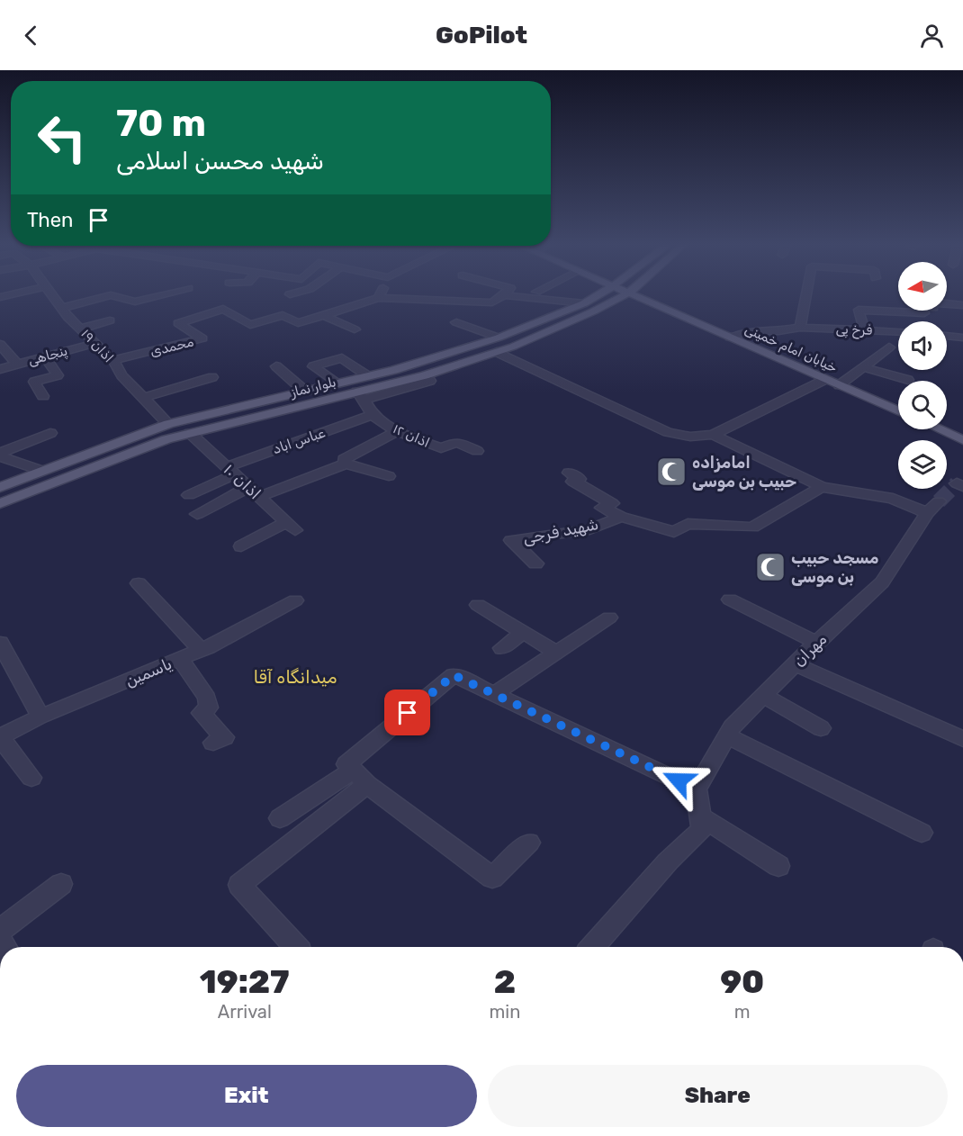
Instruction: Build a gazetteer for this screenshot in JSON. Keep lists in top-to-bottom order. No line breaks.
{"streets":{"main road":["خیابان امام خمینی","بلوار نماز"],"street":["فرخ پی","اذان ۱۹","محمدی","پنجاهی","اذان ۱۲","عباس اباد","اذان ۱۰","شهید فرجی","مهران","یاسمین"]},"crossings":[["فرخ پی","خیابان امام خمینی"],["اذان ۱۹","محمدی"],["اذان ۱۹","پنجاهی"],["اذان ۱۹","بلوار نماز"],["بلوار نماز","اذان ۱۰"],["اذان ۱۲","عباس اباد"],["عباس اباد","اذان ۱۰"],["شهید فرجی","مهران"]],"districts":["میدانگاه آقا"],"places":{"mosque":["امامزاده حبیب بن موسی","مسجد حبیب بن موسی"]},"north":"left","page":{"header":"GoPilot","turn":["70 m","شهید محسن اسلامی"],"then":"Then","eta":["19:27","Arrival","2","min","90","m"],"buttons":["Exit","Share"]}}
